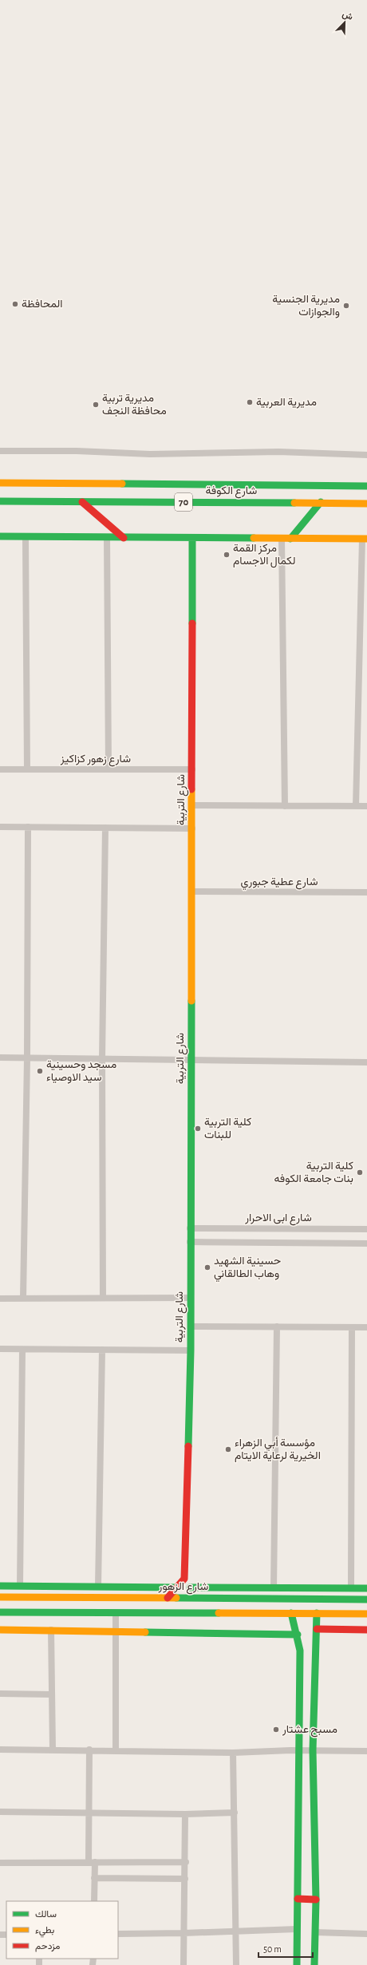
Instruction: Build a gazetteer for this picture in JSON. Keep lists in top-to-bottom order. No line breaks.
{"streets":{"main road":["شارع الكوفة","70","شارع التربية","شارع الزهور"],"street":["شارع زهور كزاكيز","شارع عطية جبوري","شارع ابی الاحرار"]},"crossings":[["شارع زهور كزاكيز","شارع التربية"],["شارع التربية","شارع عطية جبوري"],["شارع التربية","شارع ابی الاحرار"]],"places":["المحافظة","مديرية الجنسية والجوازات","مديرية العربية","مديرية تربية محافظة النجف","مركز القمة لكمال الاجسام","مسجد وحسينية سيد الاوصياء","كلية التربية للبنات","كلية التربية بنات جامعة الكوفه","حسينية الشهيد وهاب الطالقاني","مؤسسة أبي الزهراء الخيرية لرعاية الايتام","مسبح عشتار"],"legend":["سالك","بطيء","مزدحم"],"scale_bar":"50 m","north":"top right"}
